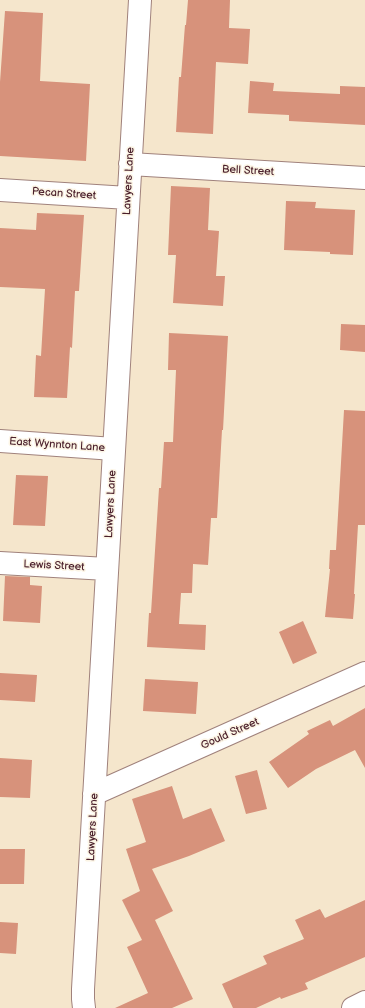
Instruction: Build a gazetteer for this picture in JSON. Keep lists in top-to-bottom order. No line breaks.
{"streets":{"street":["Bell Street","Lawyers Lane","Pecan Street","East Wynnton Lane","Lewis Street","Gould Street"]},"crossings":[["Bell Street","Lawyers Lane"],["Lawyers Lane","Pecan Street"],["Lawyers Lane","East Wynnton Lane"],["Lawyers Lane","Lewis Street"],["Lawyers Lane","Gould Street"]]}
